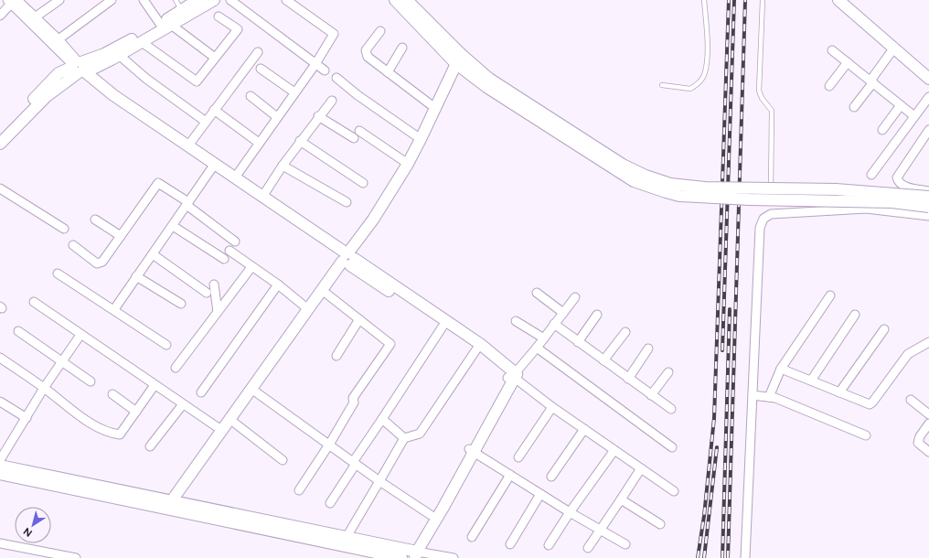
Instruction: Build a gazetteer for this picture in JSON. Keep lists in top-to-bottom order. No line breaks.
{"north":"bottom left"}
